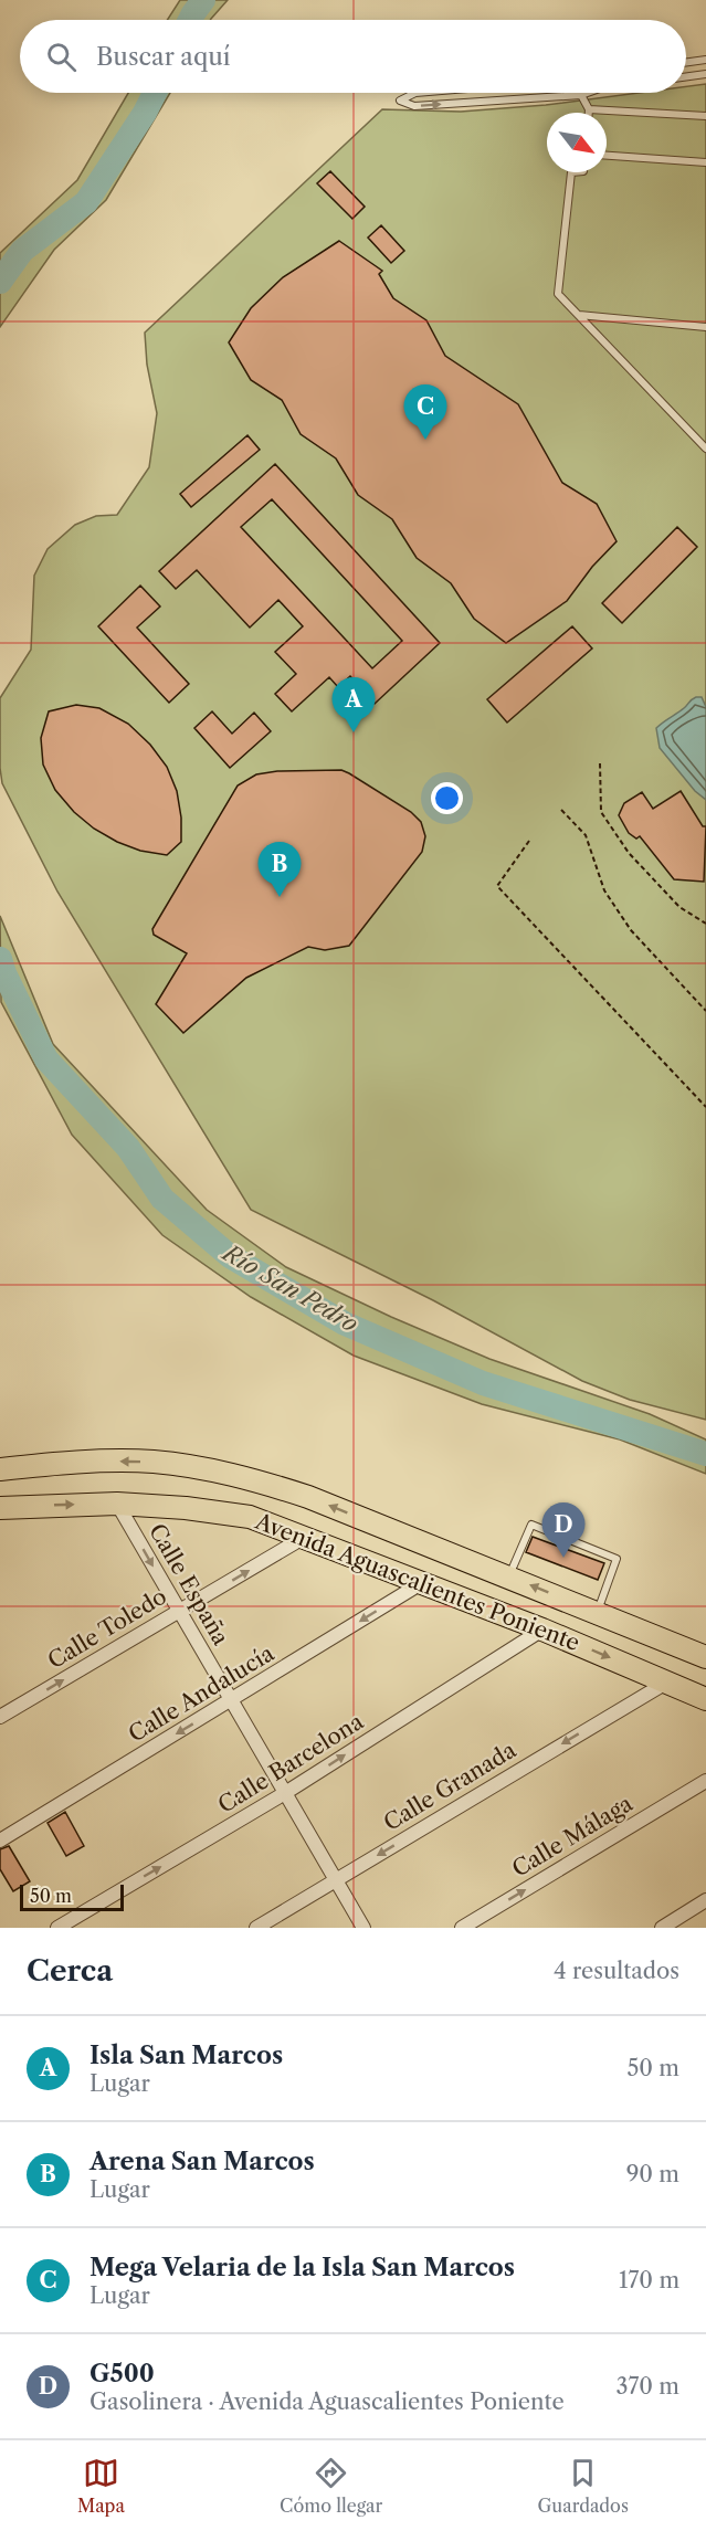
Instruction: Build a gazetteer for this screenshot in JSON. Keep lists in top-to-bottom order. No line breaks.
{"streets":{"main road":["Avenida Aguascalientes Poniente"],"street":["Calle España","Calle Toledo","Calle Andalucía","Calle Barcelona","Calle Granada","Calle Málaga"]},"crossings":[["Avenida Aguascalientes Poniente","Calle España"],["Avenida Aguascalientes Poniente","Calle Toledo"],["Avenida Aguascalientes Poniente","Calle Andalucía"],["Avenida Aguascalientes Poniente","Calle Barcelona"],["Avenida Aguascalientes Poniente","Calle Granada"],["Calle España","Calle Toledo"],["Calle España","Calle Andalucía"],["Calle España","Calle Barcelona"],["Calle España","Calle Granada"]],"one_way":["Calle Toledo","Calle Andalucía","Calle Barcelona","Calle Granada","Calle Málaga"],"water":["Río San Pedro"],"scale_bar":"50 m","north":"bottom right","page":{"search":"Buscar aquí","pins":["C","A","B","D"],"scale":"50 m","heading":["Cerca","4 resultados"],"list":[{"mark":"A","name":"Isla San Marcos","note":"Lugar","value":"50 m"},{"mark":"B","name":"Arena San Marcos","note":"Lugar","value":"90 m"},{"mark":"C","name":"Mega Velaria de la Isla San Marcos","note":"Lugar","value":"170 m"},{"mark":"D","name":"G500","note":"Gasolinera · Avenida Aguascalientes Poniente","value":"370 m"}],"nav":["Mapa","Cómo llegar","Guardados"]}}
